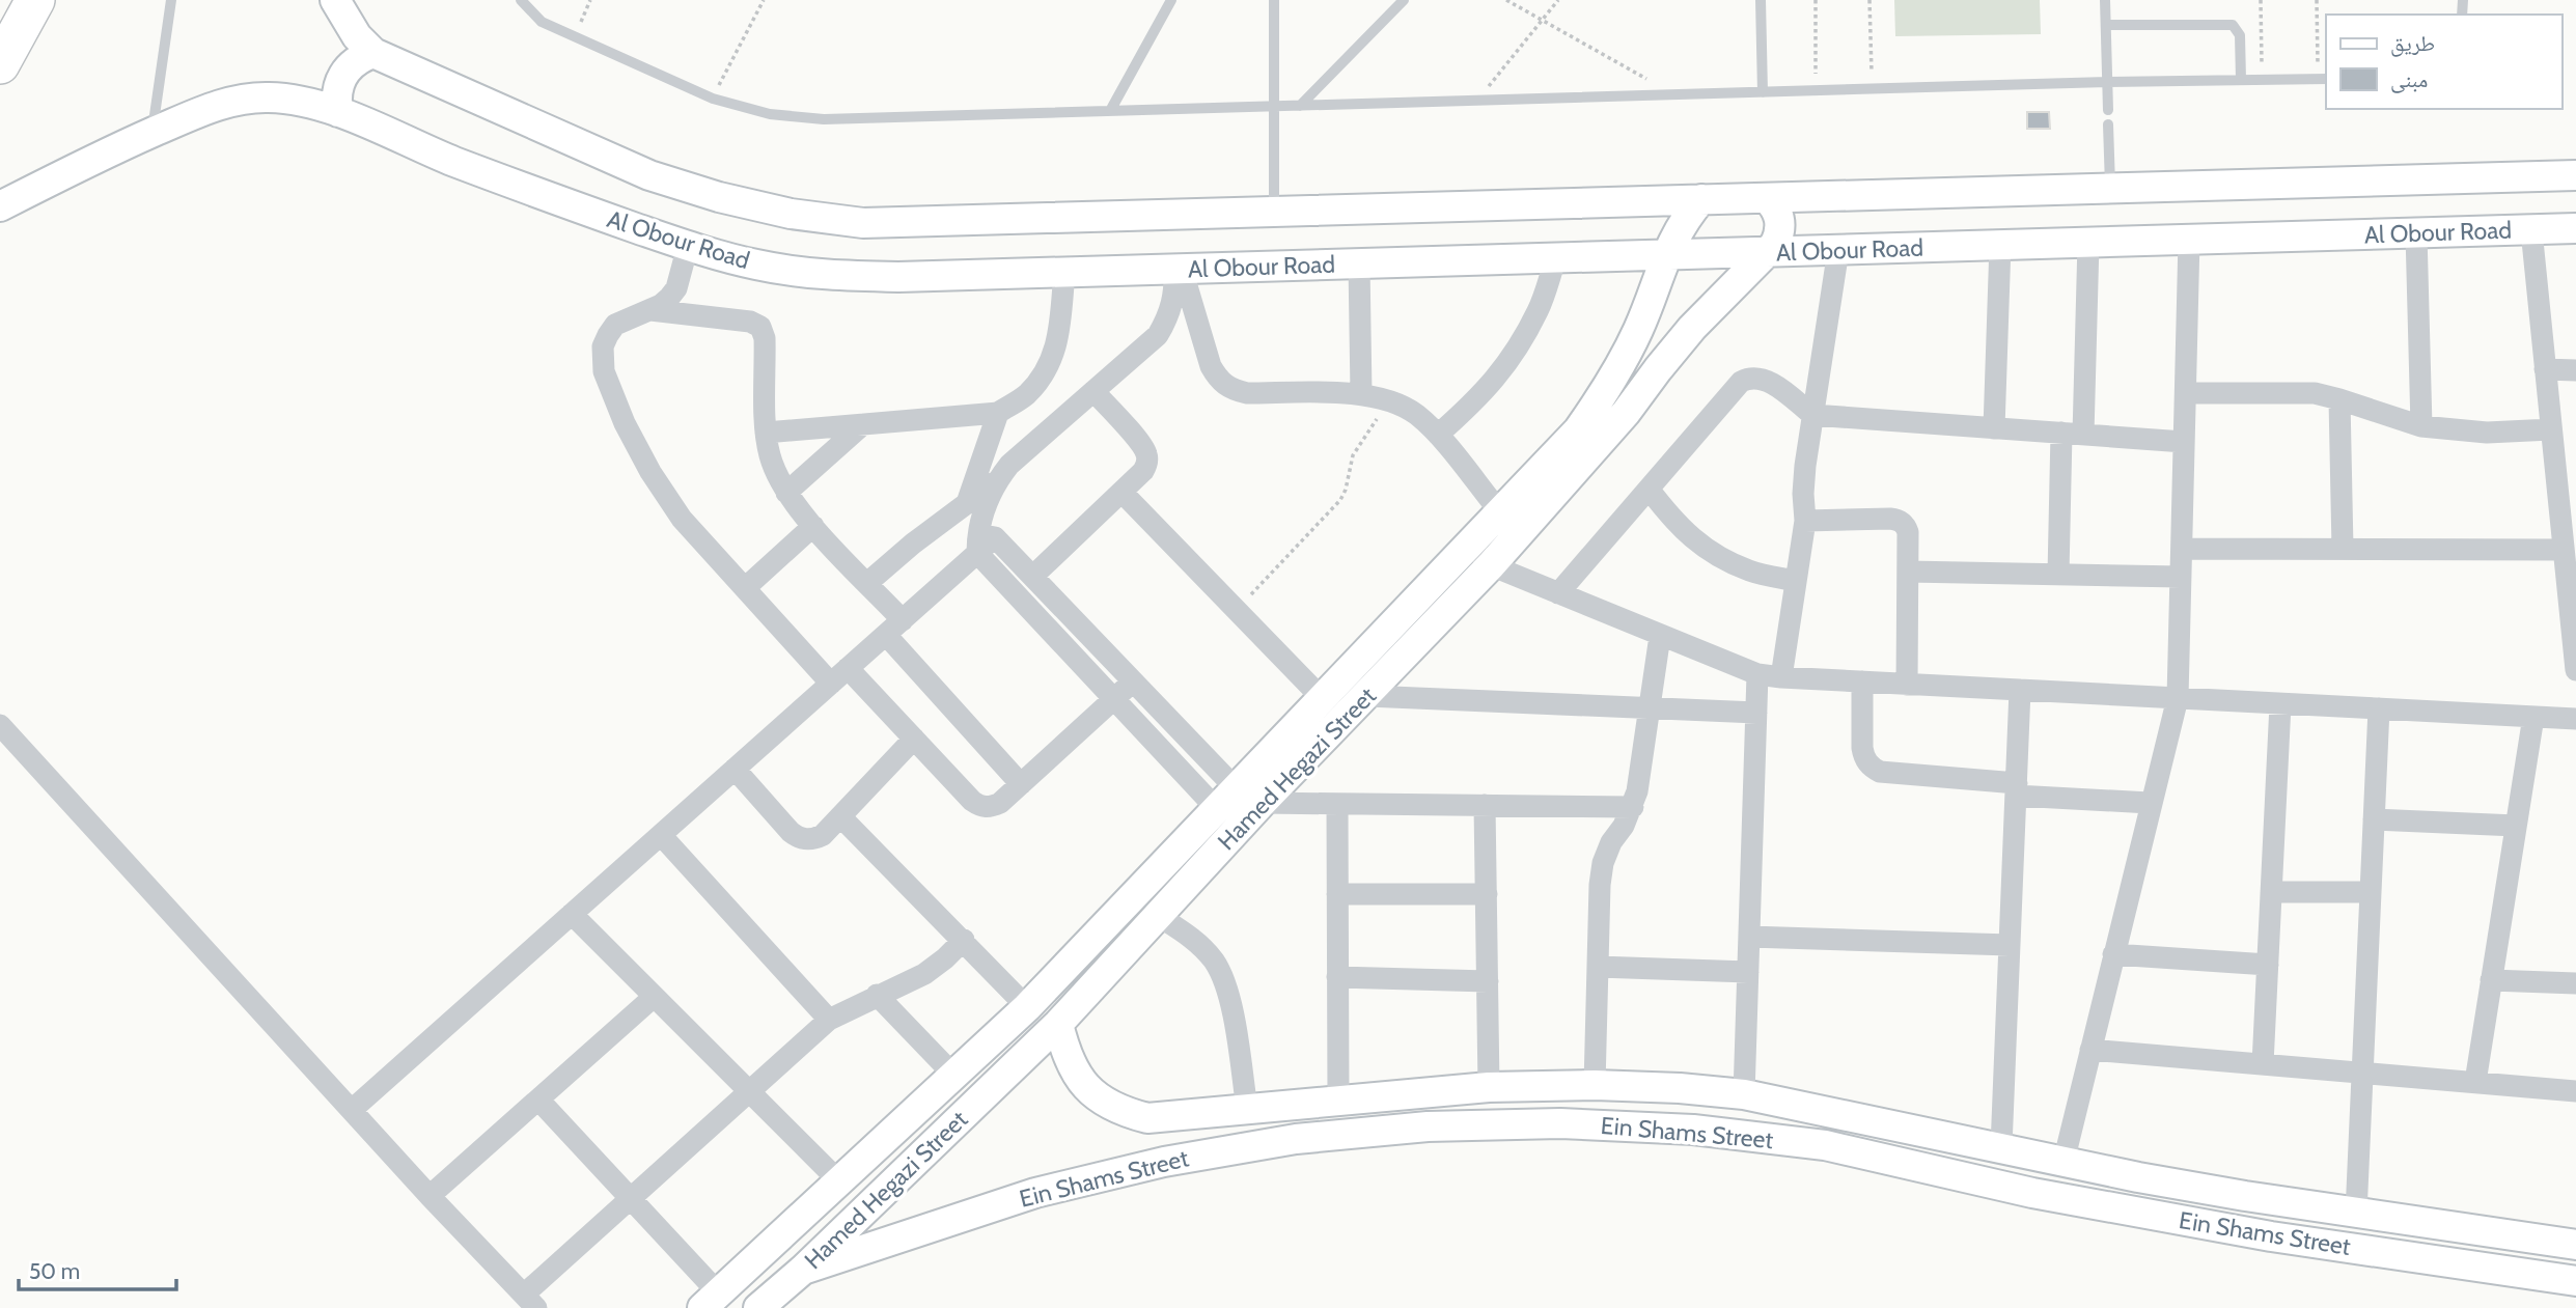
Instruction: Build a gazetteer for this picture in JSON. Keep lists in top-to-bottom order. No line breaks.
{"streets":{"street":["Al Obour Road","Hamed Hegazi Street","Ein Shams Street"]},"crossings":[["Al Obour Road","Hamed Hegazi Street"],["Hamed Hegazi Street","Ein Shams Street"]],"legend":["طريق","مبنى"],"scale_bar":"50 m"}
